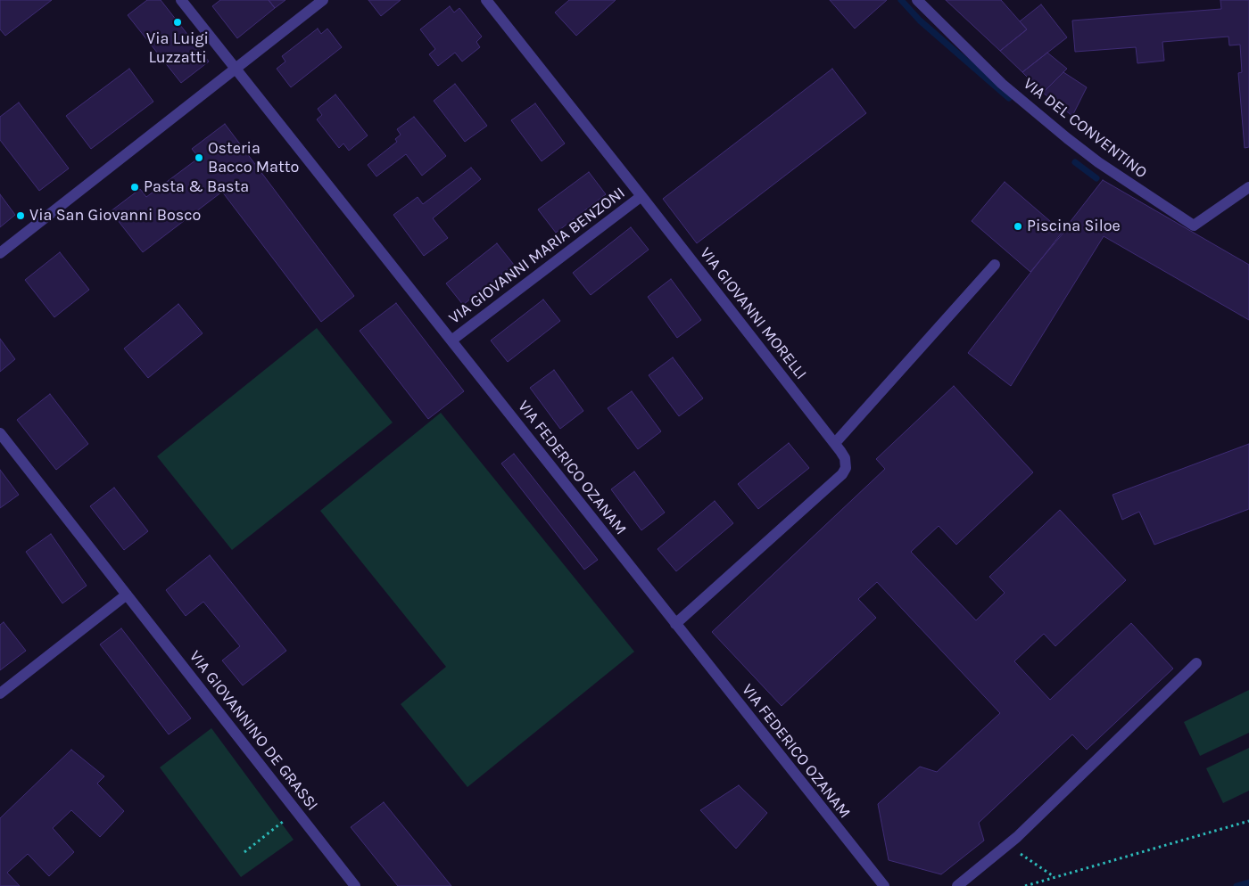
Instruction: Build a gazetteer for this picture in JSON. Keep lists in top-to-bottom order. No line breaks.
{"streets":{"street":["VIA DEL CONVENTINO","VIA GIOVANNI MARIA BENZONI","VIA GIOVANNI MORELLI","VIA FEDERICO OZANAM","VIA GIOVANNINO DE GRASSI"]},"crossings":[["VIA GIOVANNI MARIA BENZONI","VIA GIOVANNI MORELLI"],["VIA GIOVANNI MARIA BENZONI","VIA FEDERICO OZANAM"],["VIA GIOVANNI MORELLI","VIA FEDERICO OZANAM"]],"places":["Via Luigi Luzzatti","Osteria Bacco Matto","Pasta & Basta","Via San Giovanni Bosco","Piscina Siloe"]}
